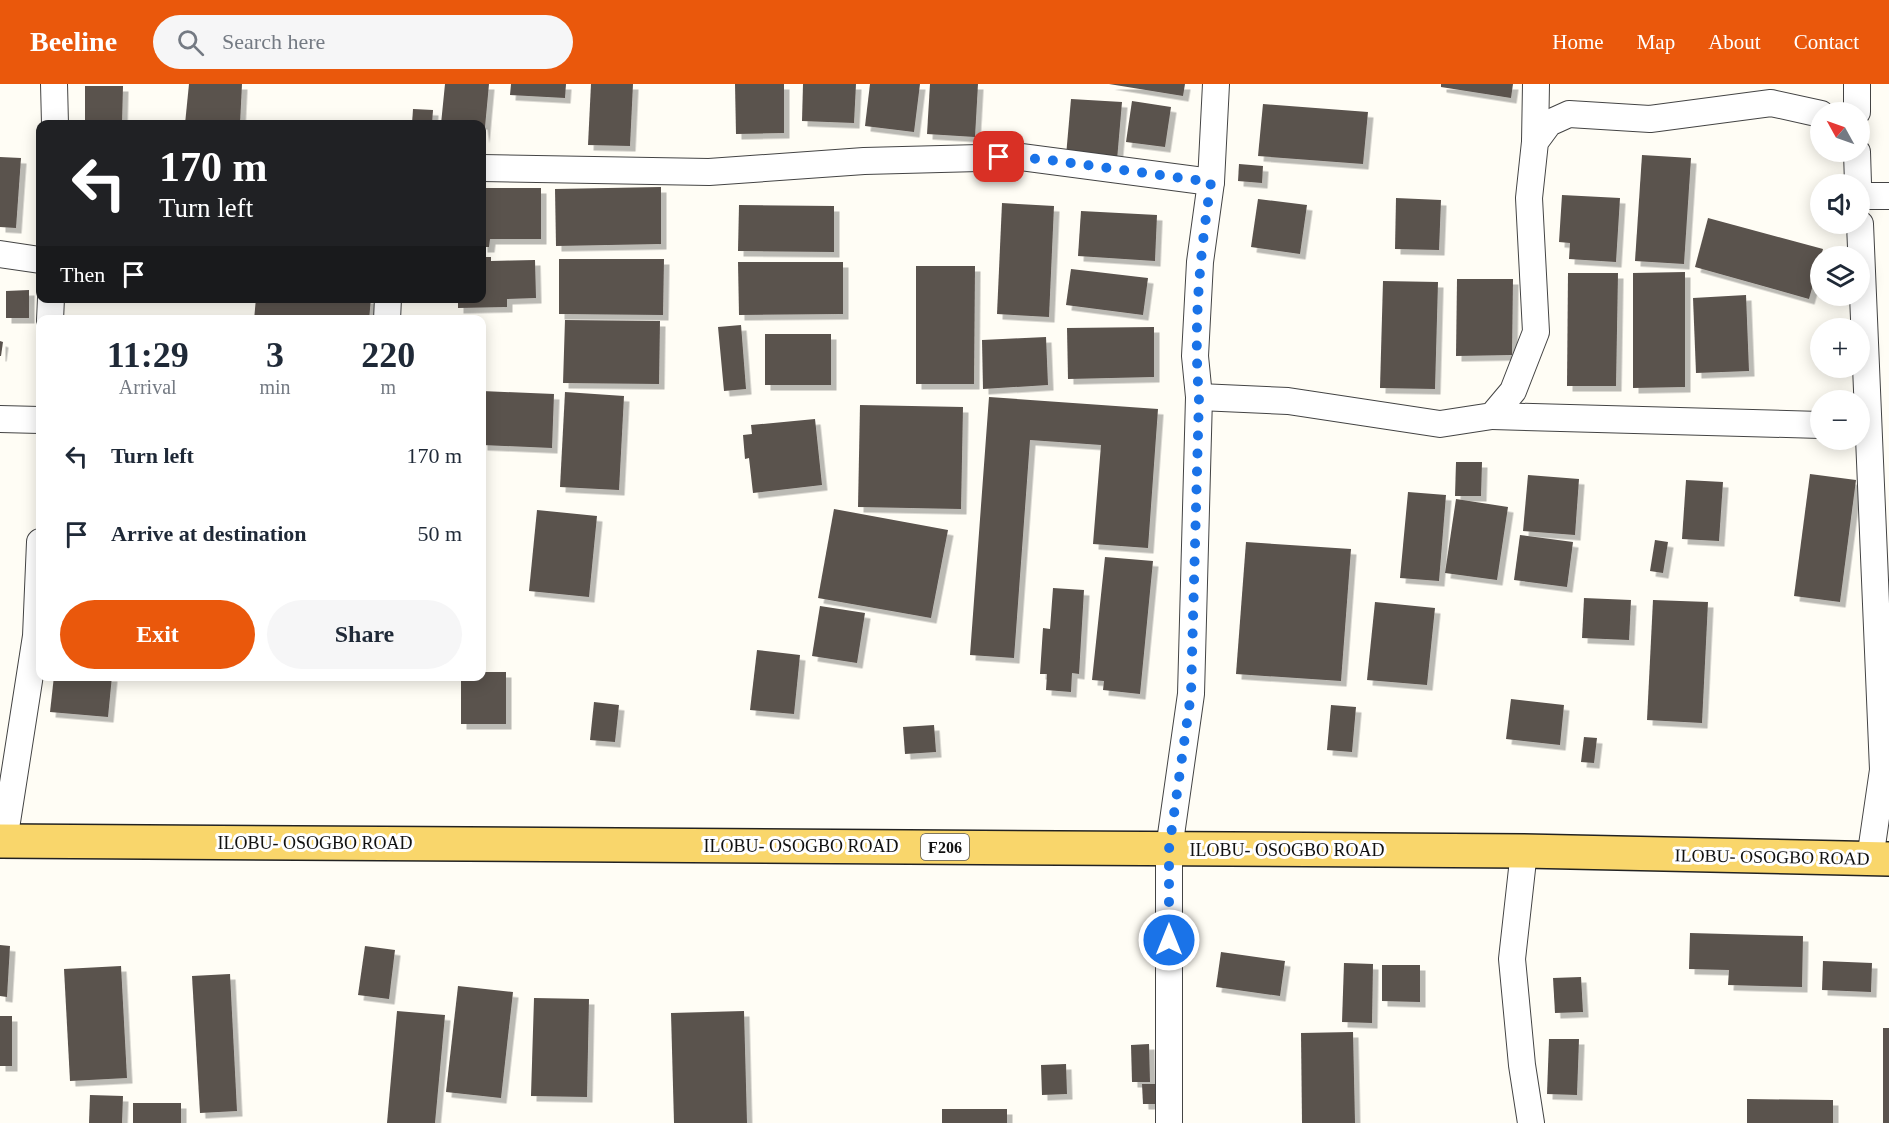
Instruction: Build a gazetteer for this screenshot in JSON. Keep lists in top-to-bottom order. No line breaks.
{"streets":{"main road":["ILOBU- OSOGBO ROAD","F206"]},"north":"top left","page":{"header":"Beeline","search":"Search here","nav":["Home","Map","About","Contact"],"map_buttons":["+","−"],"turn":["170 m","Turn left"],"then":"Then","eta":["11:29","Arrival","3","min","220","m"],"list":[{"name":"Turn left","value":"170 m"},{"name":"Arrive at destination","value":"50 m"}],"buttons":["Exit","Share"]}}
